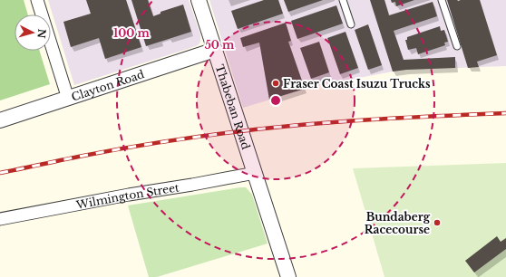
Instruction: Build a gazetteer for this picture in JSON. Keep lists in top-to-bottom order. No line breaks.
{"streets":{"street":["Clayton Road","Thabeban Road","Wilmington Street"]},"crossings":[["Clayton Road","Thabeban Road"],["Thabeban Road","Wilmington Street"]],"places":["Fraser Coast Isuzu Trucks","Bundaberg Racecourse"],"north":"right","rings":["100 m","50 m"]}
